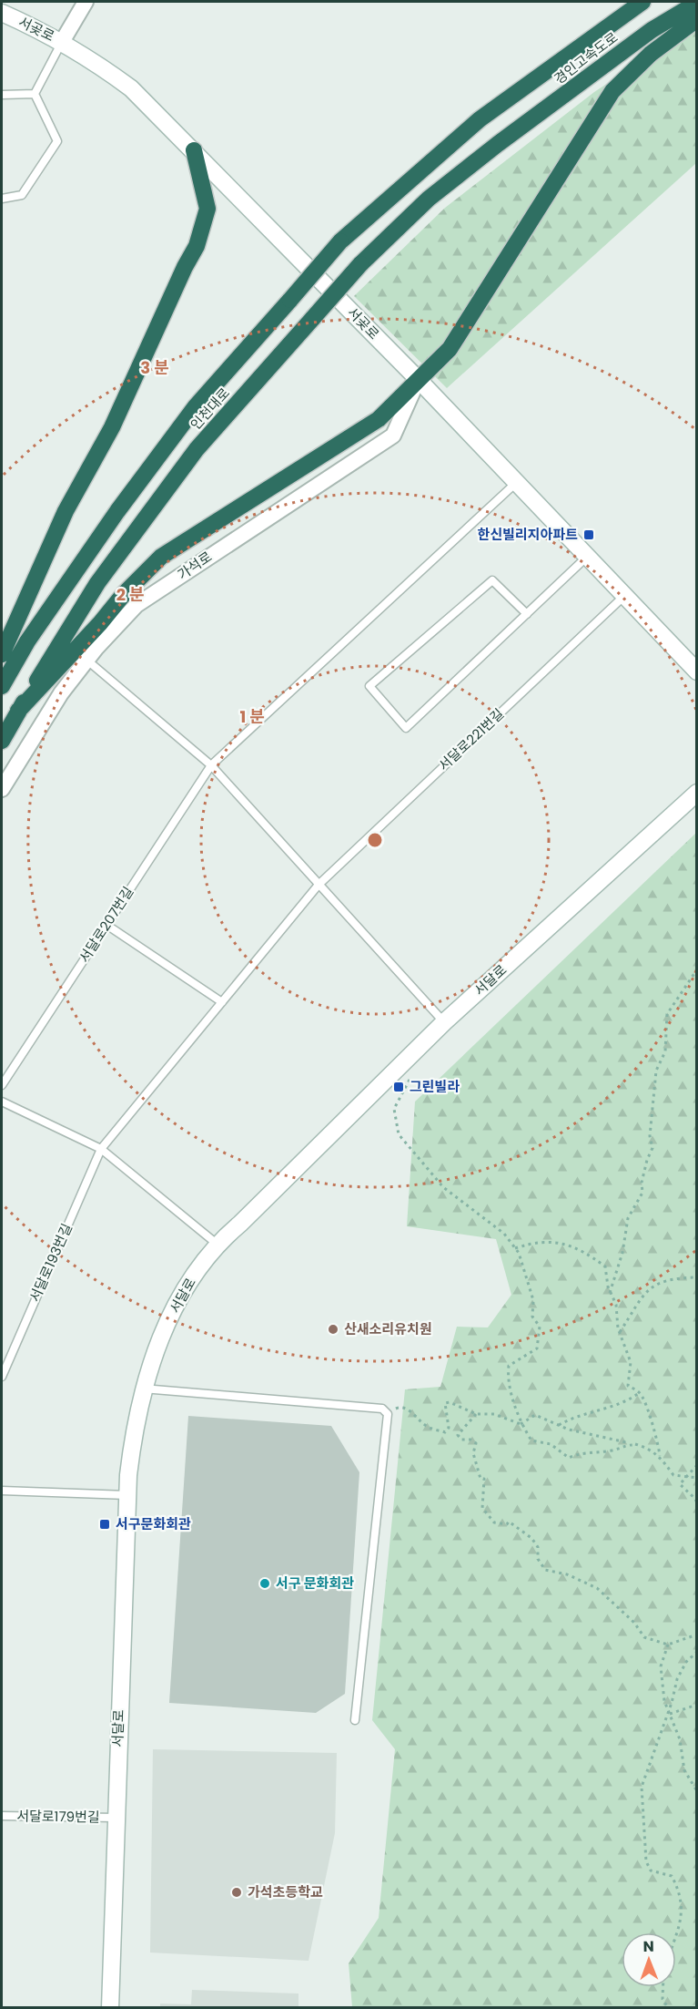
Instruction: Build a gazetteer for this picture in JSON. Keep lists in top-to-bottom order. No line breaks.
{"streets":{"highway":["경인고속도로","인천대로"],"street":["서곶로","가석로","서달로"],"lane":["서달로221번길","서달로207번길","서달로193번길","서달로179번길"]},"crossings":[["서곶로","가석로"],["서곶로","서달로221번길"],["경인고속도로","인천대로"],["서달로","서달로179번길"]],"places":{"transit":["한신빌리지아파트","그린빌라","서구문화회관"],"other":["산새소리유치원","서구 문화회관","가석초등학교"]},"north":"top","rings":["3 분","2 분","1 분"]}
